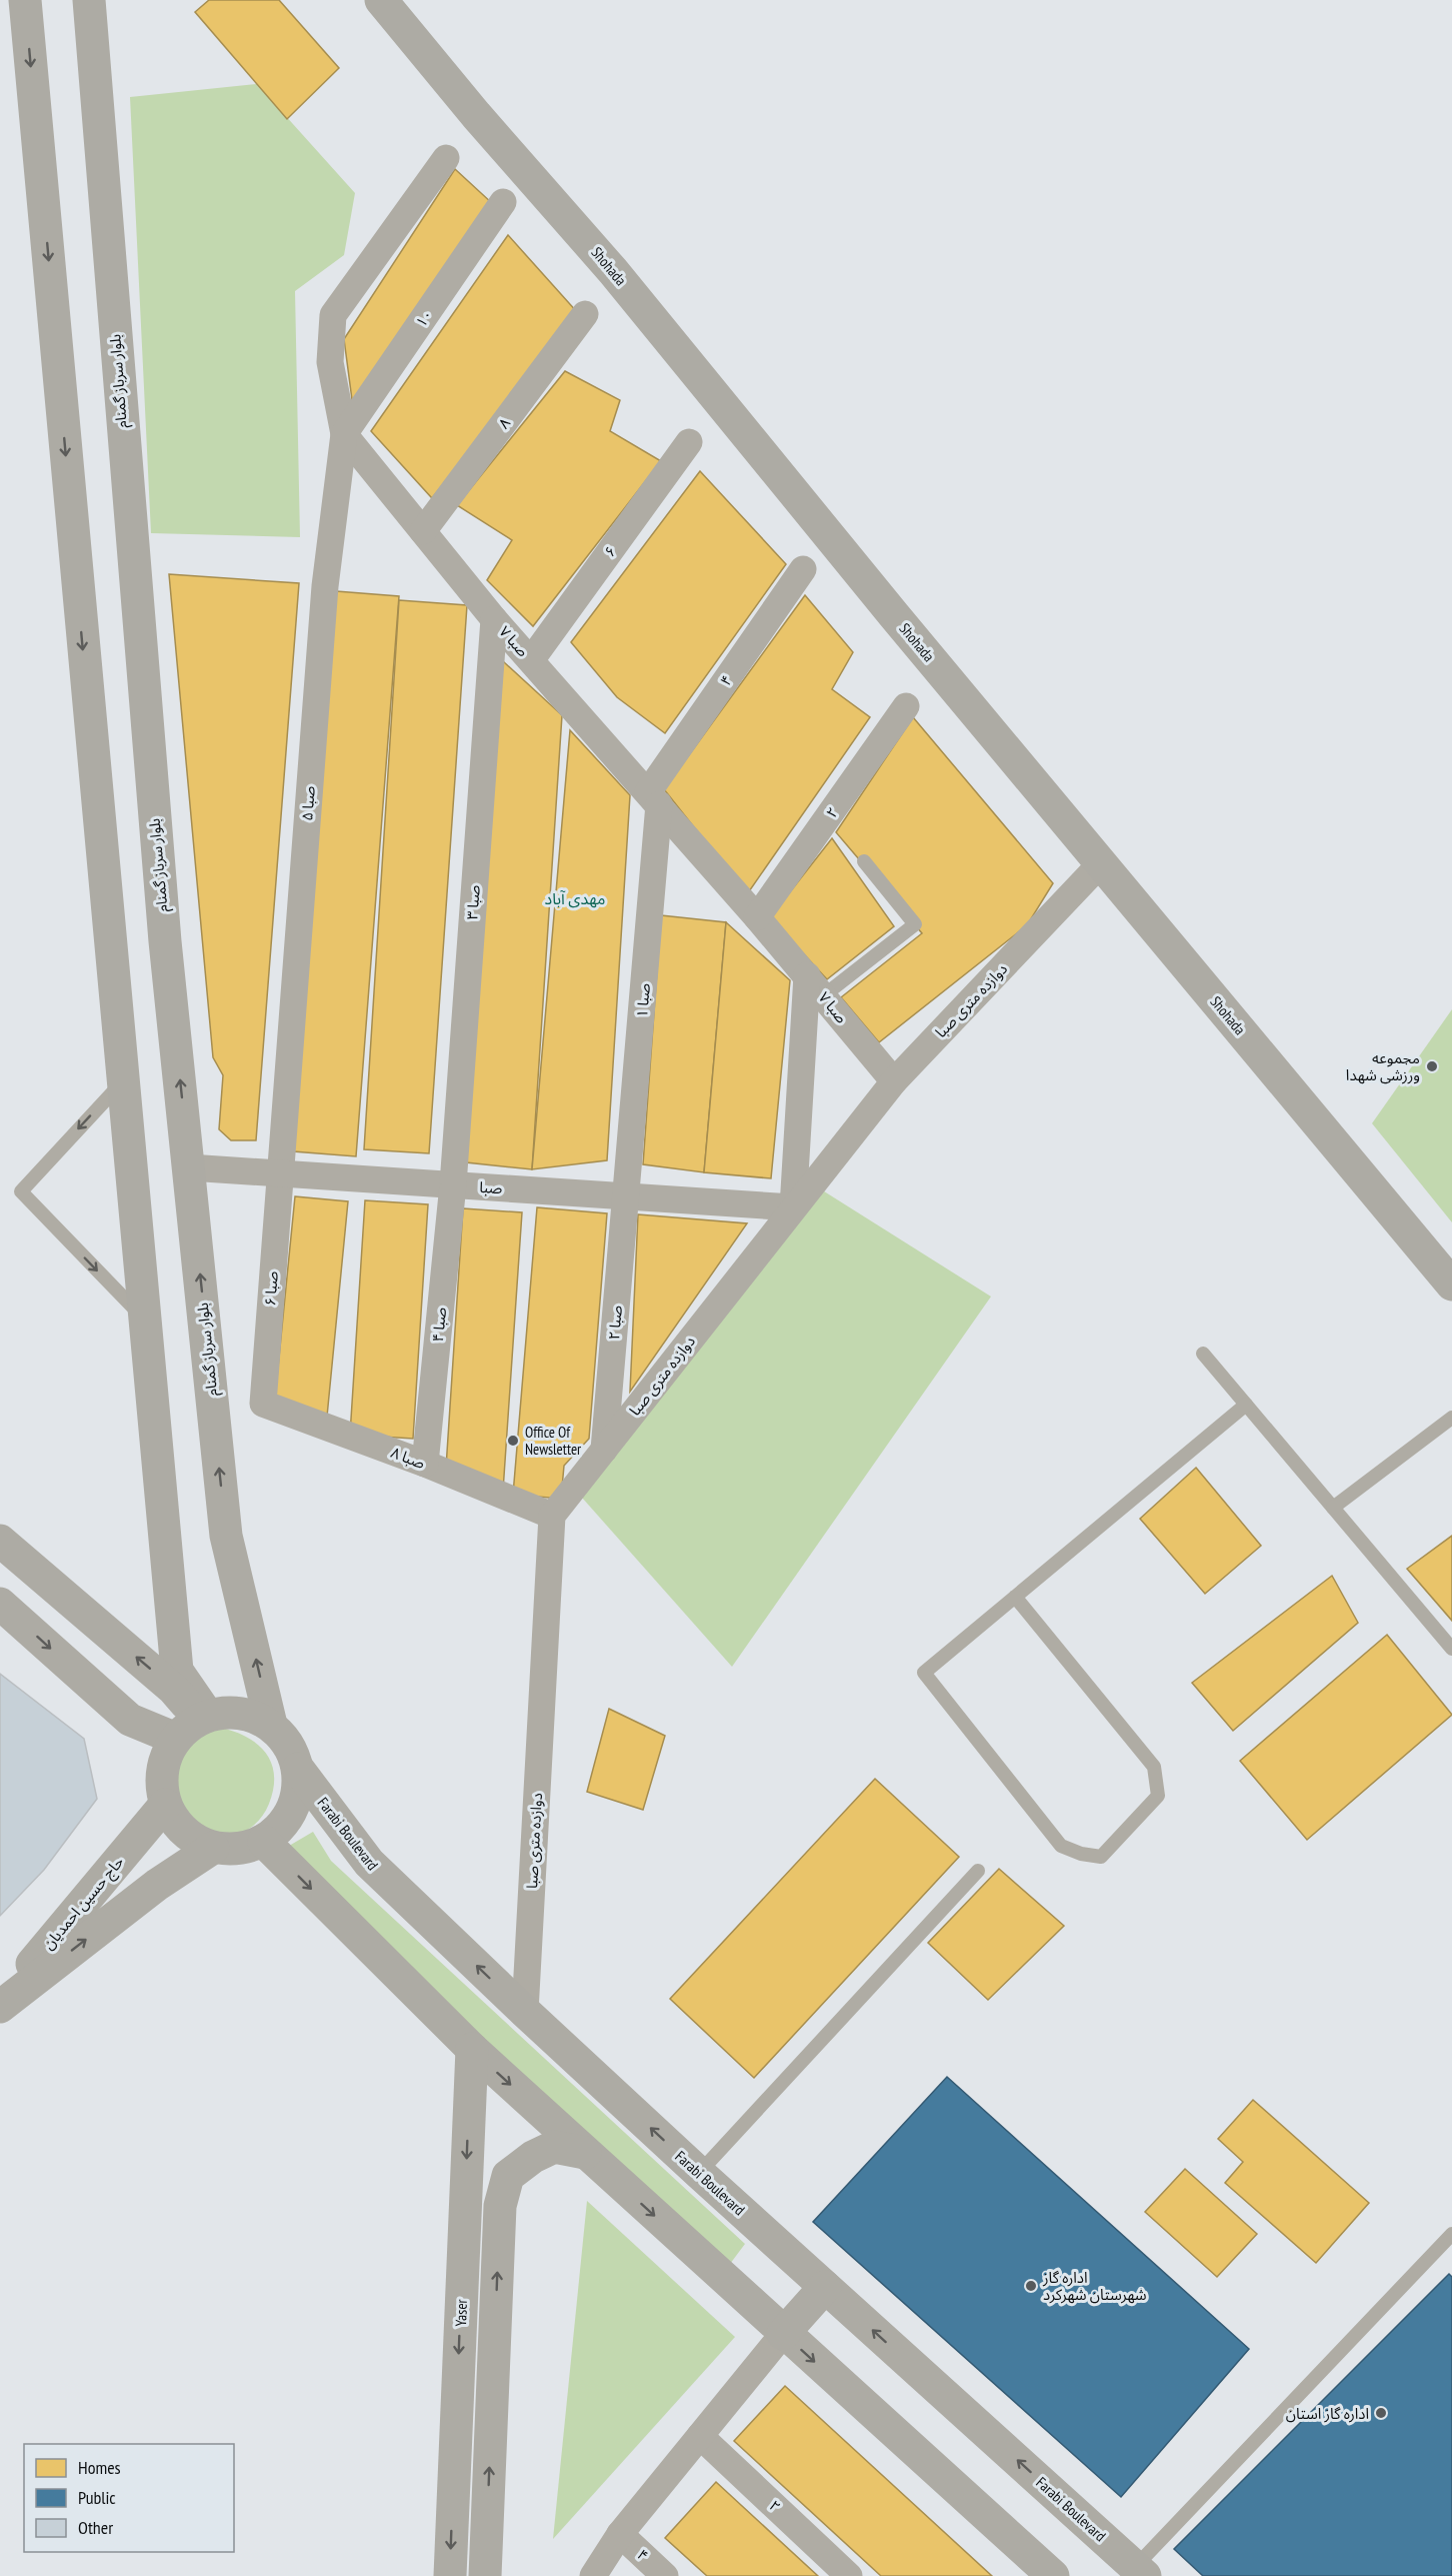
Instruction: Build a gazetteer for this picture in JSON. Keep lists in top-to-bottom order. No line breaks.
{"streets":{"main road":["Shohada","بلوار سرباز گمنام","Farabi Boulevard","حاج حسین احمدیان","Yaser"],"street":["۱۰","۸","۶","صبا ۷","۴","صبا ۵","۲","صبا ۳","صبا ۱","دوازده متری صبا","صبا","صبا ۶","صبا ۲","صبا ۴","صبا ۸"]},"crossings":[["Shohada","دوازده متری صبا"],["۱۰","صبا ۷"],["۱۰","صبا ۵"],["بلوار سرباز گمنام","صبا"],["بلوار سرباز گمنام","Farabi Boulevard"],["بلوار سرباز گمنام","حاج حسین احمدیان"],["۸","صبا ۷"],["۶","صبا ۷"],["صبا ۷","۴"],["صبا ۷","صبا ۵"],["صبا ۷","۲"],["صبا ۷","صبا ۳"],["صبا ۷","صبا ۱"],["صبا ۷","دوازده متری صبا"],["۴","صبا ۱"],["صبا ۵","صبا"],["صبا ۵","صبا ۶"],["صبا ۳","صبا"],["صبا ۳","صبا ۴"],["صبا ۱","صبا"],["صبا ۱","صبا ۲"],["دوازده متری صبا","صبا"],["دوازده متری صبا","صبا ۲"],["دوازده متری صبا","صبا ۸"],["دوازده متری صبا","Farabi Boulevard"],["صبا","صبا ۶"],["صبا","صبا ۲"],["صبا","صبا ۴"],["صبا ۶","صبا ۸"],["صبا ۴","صبا ۸"],["Farabi Boulevard","حاج حسین احمدیان"]],"one_way":["Yaser"],"districts":["مهدی آباد"],"places":["مجموعه ورزشی شهدا","Office Of Newsletter","اداره گاز شهرستان شهرکرد","اداره گاز استان"],"legend":["Homes","Public","Other"]}
